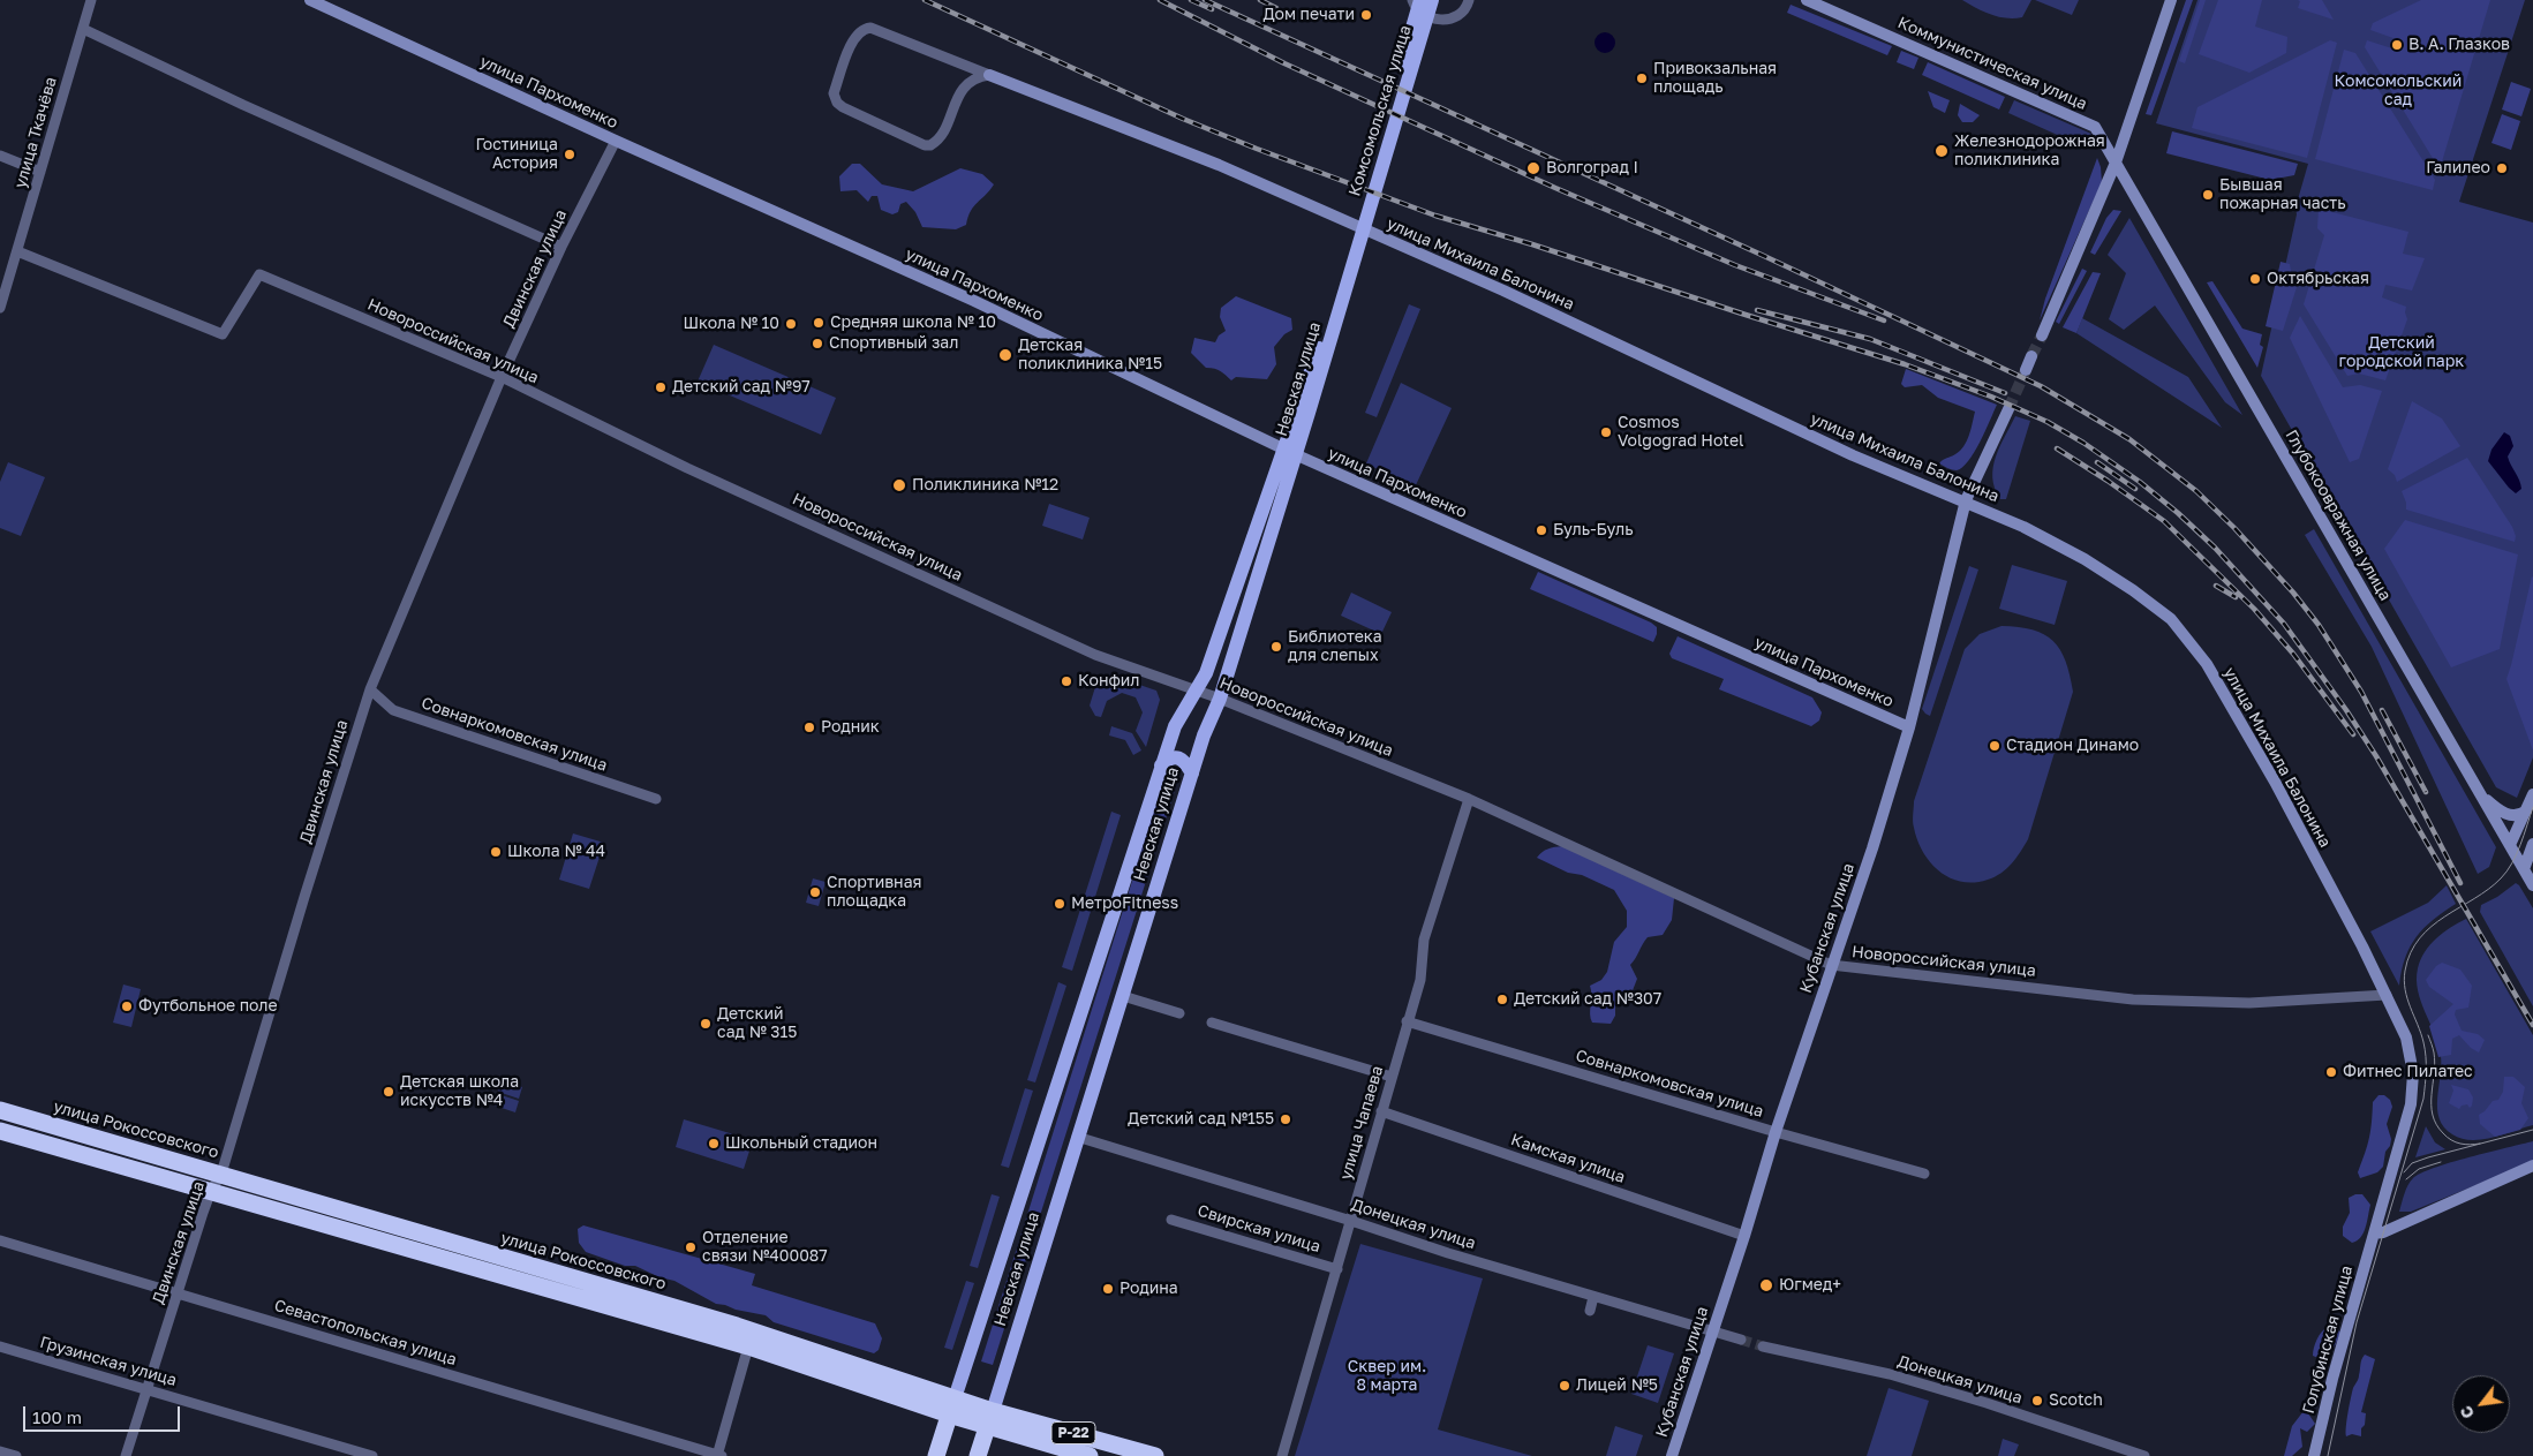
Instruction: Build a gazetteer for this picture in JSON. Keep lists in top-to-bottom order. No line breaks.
{"streets":{"highway":["улица Рокоссовского","Р-22"],"main road":["Коммунистическая улица","улица Пархоменко","Комсомольская улица","улица Михаила Балонина","Невская улица","Глубокоовражная улица","Кубанская улица","Голубинская улица"],"street":["улица Ткачёва","Двинская улица","Новороссийская улица","Совнаркомовская улица","улица Чапаева","Камская улица","Донецкая улица","Свирская улица","Севастопольская улица","Грузинская улица"]},"crossings":[["Коммунистическая улица","Глубокоовражная улица"],["улица Пархоменко","Двинская улица"],["улица Пархоменко","Невская улица"],["улица Пархоменко","Кубанская улица"],["Комсомольская улица","Невская улица"],["улица Ткачёва","Новороссийская улица"],["улица Михаила Балонина","Новороссийская улица"],["улица Михаила Балонина","Кубанская улица"],["улица Михаила Балонина","Голубинская улица"],["Двинская улица","Новороссийская улица"],["Двинская улица","Совнаркомовская улица"],["Двинская улица","улица Рокоссовского"],["Двинская улица","Севастопольская улица"],["Двинская улица","Грузинская улица"],["Новороссийская улица","Невская улица"],["Новороссийская улица","Кубанская улица"],["Новороссийская улица","улица Чапаева"],["Невская улица","улица Рокоссовского"],["Невская улица","Донецкая улица"],["Совнаркомовская улица","Кубанская улица"],["Совнаркомовская улица","улица Чапаева"],["Кубанская улица","Камская улица"],["Кубанская улица","Донецкая улица"],["улица Чапаева","Камская улица"],["улица Чапаева","Донецкая улица"],["улица Чапаева","Свирская улица"]],"parks":["Комсомольский сад","Детский городской парк","Сквер им. 8 марта"],"places":["Дом печати","В. А. Глазков","Привокзальная площадь","Железнодорожная поликлиника","Гостиница Астория","Волгоград I","Галилео","Бывшая пожарная часть","Октябрьская","Средняя школа № 10","Школа № 10","Спортивный зал","Детская поликлиника №15","Детский сад №97","Cosmos Volgograd Hotel","Поликлиника №12","Буль-Буль","Библиотека для слепых","Конфил","Родник","Стадион Динамо","Школа № 44","Спортивная площадка","МетроFitness","Детский сад №307","Футбольное поле","Детский сад № 315","Фитнес Пилатес","Детская школа искусств №4","Детский сад №155","Школьный стадион","Отделение связи №400087","Югмед+","Родина","Лицей №5","Scotch"],"scale_bar":"100 m","north":"bottom left"}
